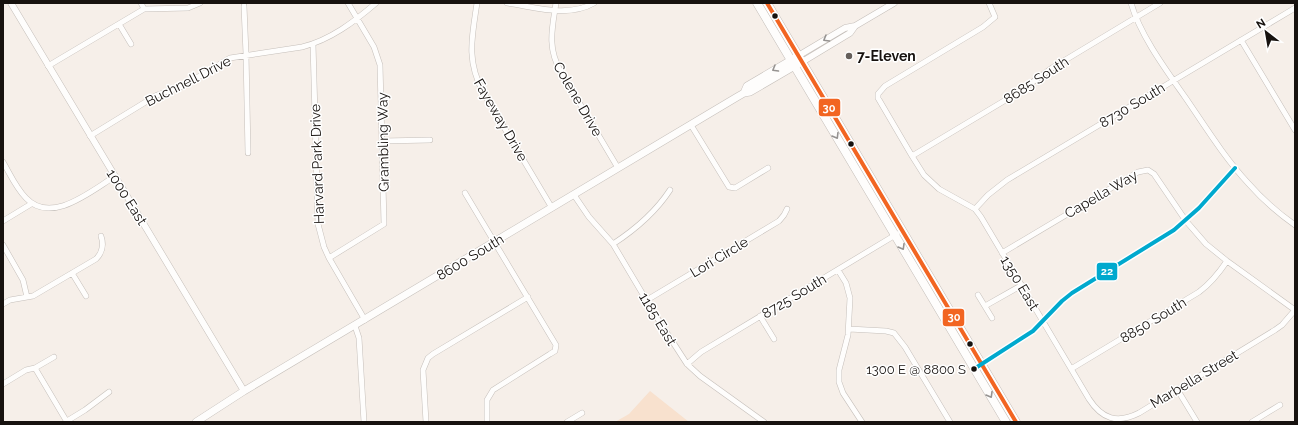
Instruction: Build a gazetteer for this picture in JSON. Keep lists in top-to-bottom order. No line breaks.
{"streets":{"main road":["8600 South"],"street":["8685 South","Buchnell Drive","Colene Drive","8730 South","Fayeway Drive","Grambling Way","Harvard Park Drive","Capella Way","1000 East","Lori Circle","1350 East","8725 South","1185 East","8850 South","Marbella Street"]},"crossings":[["Buchnell Drive","Grambling Way"],["Buchnell Drive","Harvard Park Drive"],["Buchnell Drive","1000 East"],["Colene Drive","8600 South"],["8730 South","1350 East"],["Fayeway Drive","8600 South"],["Grambling Way","Harvard Park Drive"],["Harvard Park Drive","8600 South"],["Capella Way","1350 East"],["Capella Way","8850 South"],["Capella Way","Marbella Street"],["1000 East","8600 South"],["8600 South","1185 East"],["Lori Circle","1185 East"],["1350 East","8850 South"],["1350 East","Marbella Street"],["8725 South","1185 East"]],"places":["7-Eleven","1300 E @ 8800 S"],"lines":["transit line 30","transit line 22"],"north":"top left"}
